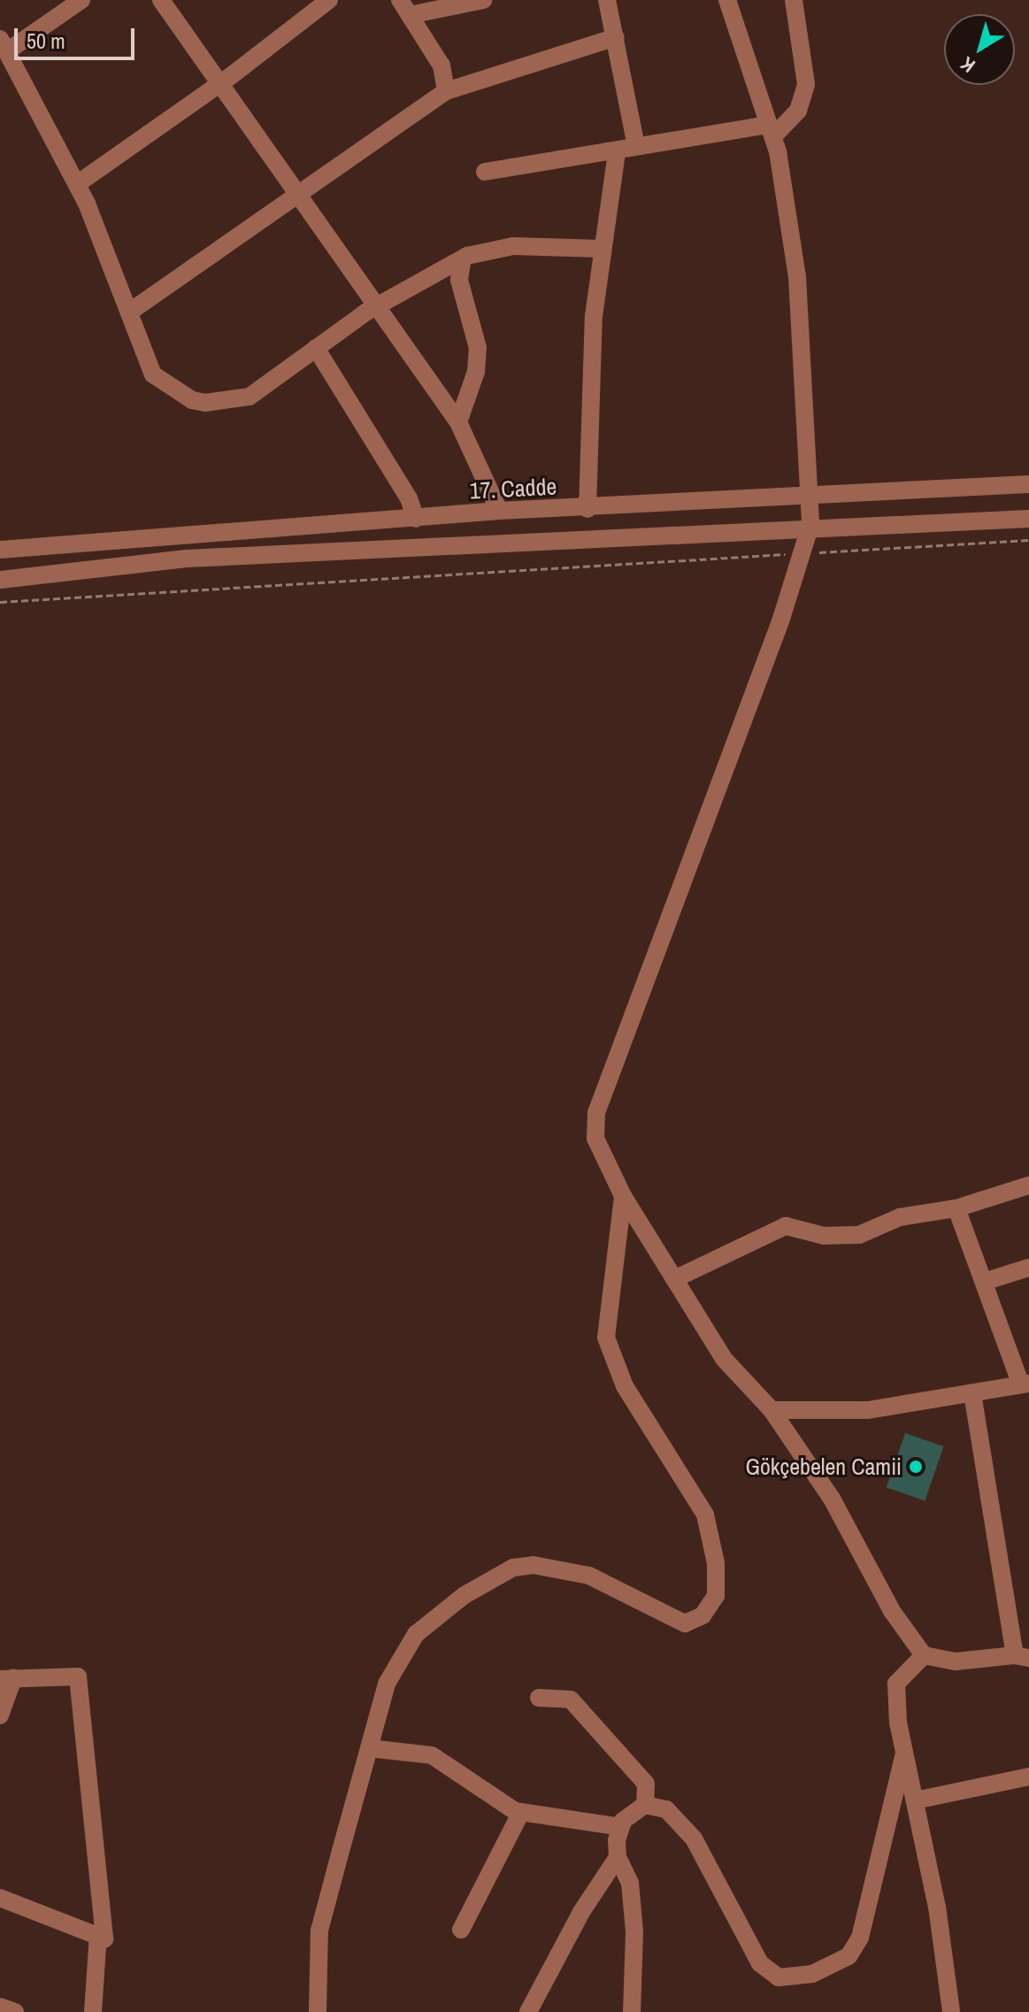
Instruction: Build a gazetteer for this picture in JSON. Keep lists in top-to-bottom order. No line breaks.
{"streets":{"street":["17. Cadde"]},"places":["Gökçebelen Camii"],"scale_bar":"50 m","north":"bottom left"}
